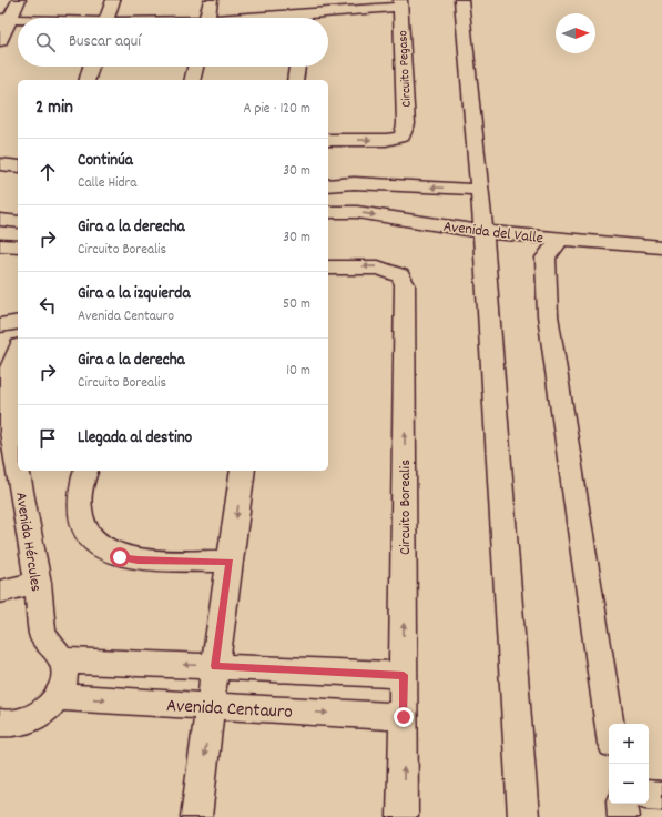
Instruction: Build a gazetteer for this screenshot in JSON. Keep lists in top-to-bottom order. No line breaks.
{"streets":{"street":["Circuito Pegaso","Avenida del Valle","Circuito Borealis","Avenida Hércules","Avenida Centauro"]},"crossings":[["Circuito Borealis","Avenida Centauro"]],"north":"right","page":{"search":"Buscar aquí","heading":["2 min","A pie · 120 m"],"list":[["Continúa","Calle Hidra","30 m"],["Gira a la derecha","Circuito Borealis","30 m"],["Gira a la izquierda","Avenida Centauro","50 m"],["Gira a la derecha","Circuito Borealis","10 m"],"Llegada al destino"],"map_buttons":["+","−"]}}
